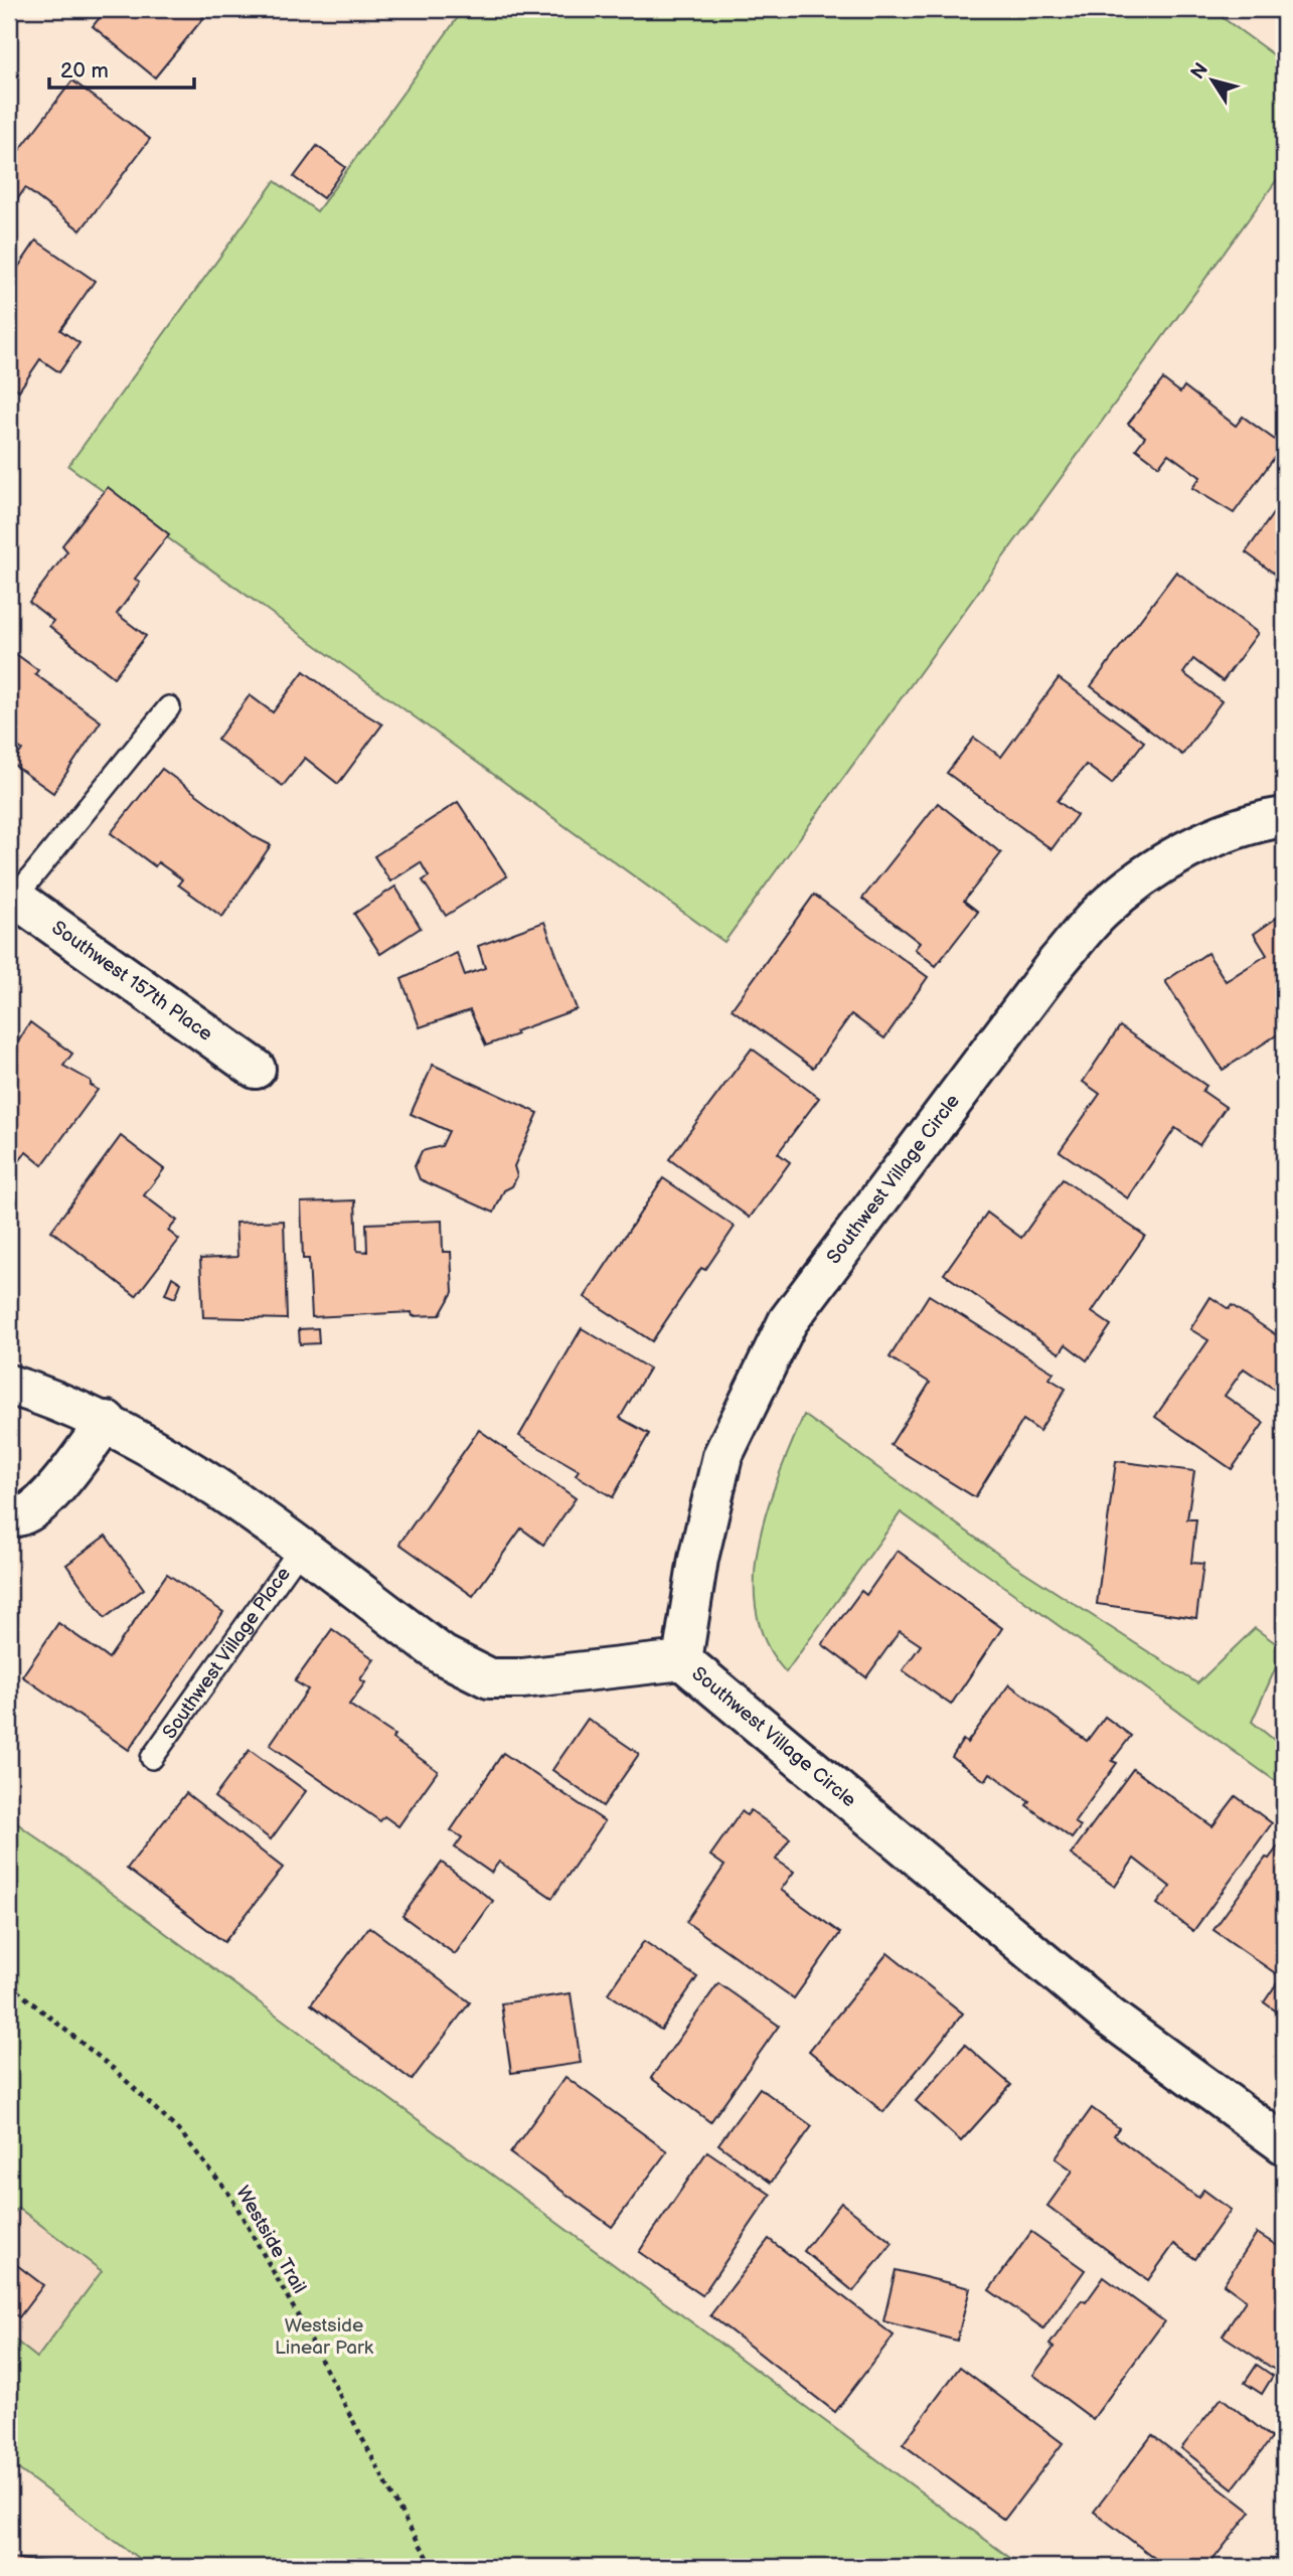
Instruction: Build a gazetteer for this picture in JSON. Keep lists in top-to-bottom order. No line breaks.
{"streets":{"street":["Southwest 157th Place","Southwest Village Circle","Southwest Village Place"],"path":["Westside Trail"]},"crossings":[["Southwest Village Circle","Southwest Village Place"]],"parks":["Westside Linear Park"],"scale_bar":"20 m","north":"top left"}
